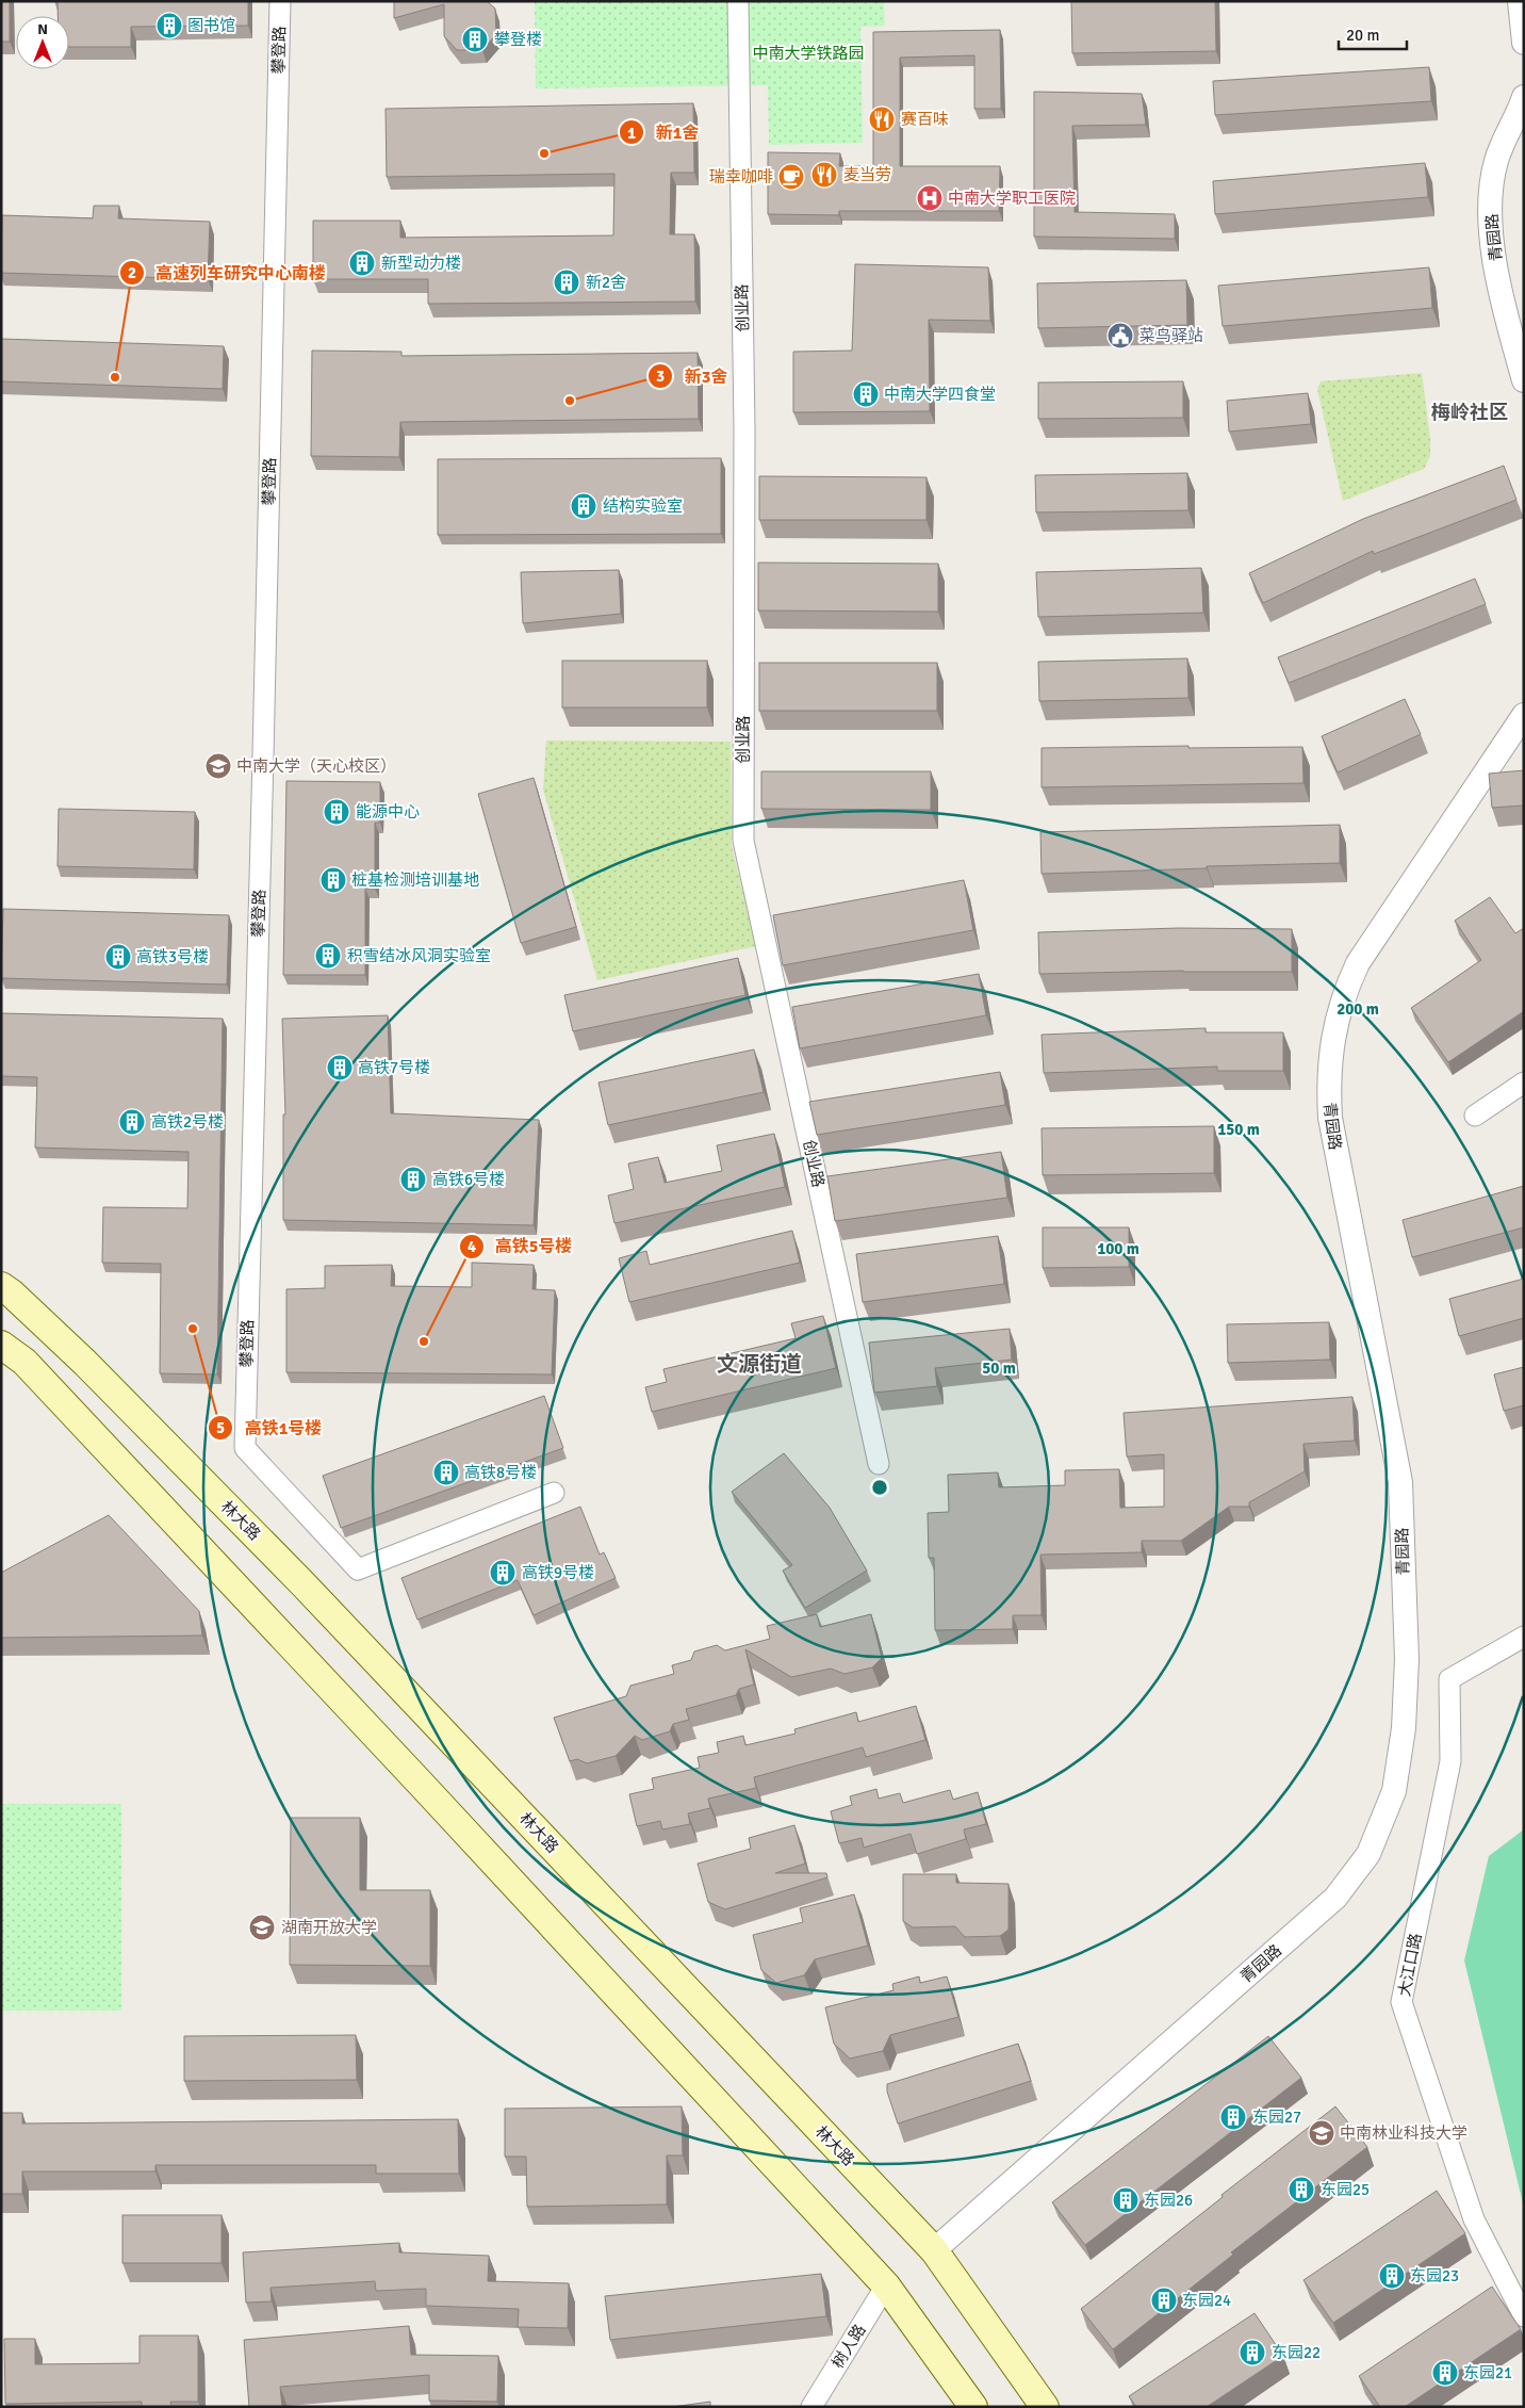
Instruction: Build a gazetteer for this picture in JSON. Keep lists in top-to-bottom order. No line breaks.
{"streets":{"main road":["林大路"],"street":["攀登路","青园路","创业路","大江口路","树人路"]},"crossings":[["青园路","林大路"]],"districts":["梅岭社区","文源街道"],"parks":["中南大学铁路园"],"places":{"building":["图书馆","攀登楼","新型动力楼","新2舍","中南大学四食堂","结构实验室","能源中心","桩基检测培训基地","积雪结冰风洞实验室","高铁3号楼","高铁7号楼","高铁2号楼","高铁6号楼","高铁8号楼","高铁9号楼","东园27","东园25","东园26","东园23","东园24","东园22","东园21"],"restaurant":["赛百味","麦当劳"],"other":["新1舍","高速列车研究中心南楼","新3舍","高铁1号楼","高铁5号楼"],"cafe":["瑞幸咖啡"],"hospital":["中南大学职工医院"],"public building":["菜鸟驿站"],"school or university":["中南大学（天心校区）","湖南开放大学","中南林业科技大学"]},"scale_bar":"20 m","north":"top","rings":["200 m","150 m","100 m","50 m"]}
